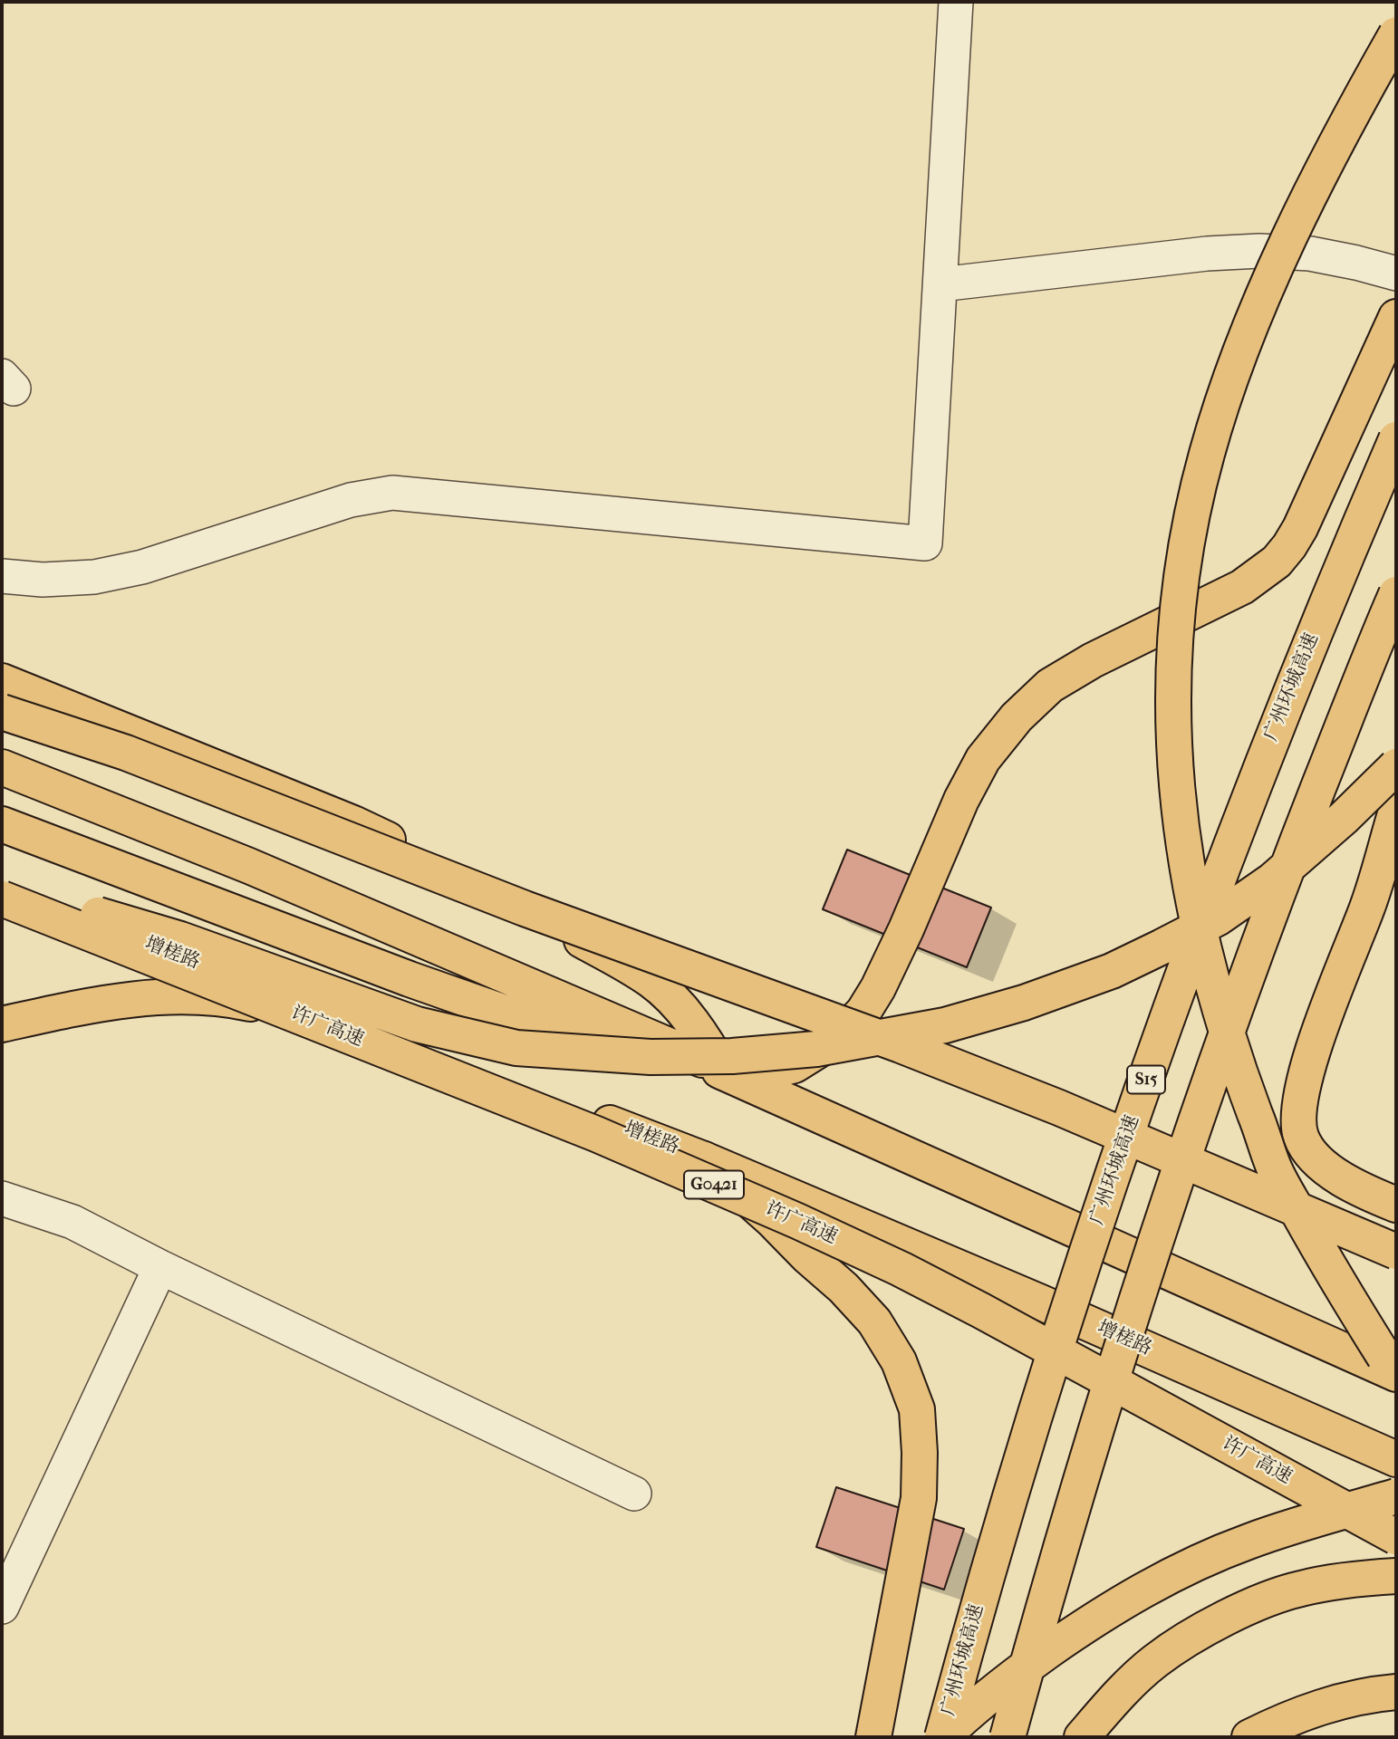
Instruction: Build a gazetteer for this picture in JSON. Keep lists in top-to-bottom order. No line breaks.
{"streets":{"main road":["广州环城高速","增槎路","许广高速","S15","G0421"]}}
